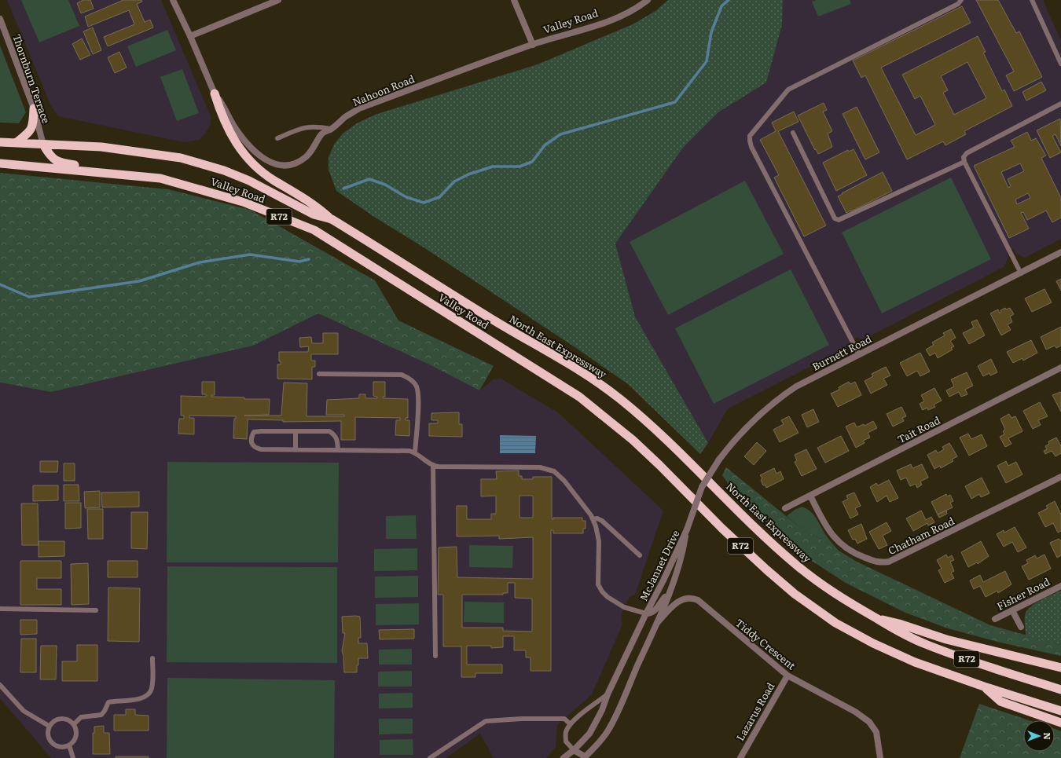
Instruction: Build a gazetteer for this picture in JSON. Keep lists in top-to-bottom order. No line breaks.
{"streets":{"highway":["Valley Road","R72","North East Expressway"],"street":["Thornburn Terrace","Nahoon Road","Burnett Road","Tait Road","Chatham Road","McJannet Drive","Fisher Road","Tiddy Crescent","Lazarus Road"]},"crossings":[["Valley Road","Thornburn Terrace"],["Valley Road","Nahoon Road"],["Valley Road","R72"],["Valley Road","North East Expressway"],["Burnett Road","McJannet Drive"],["Tait Road","Chatham Road"],["McJannet Drive","Tiddy Crescent"],["Tiddy Crescent","Lazarus Road"]],"north":"right"}
